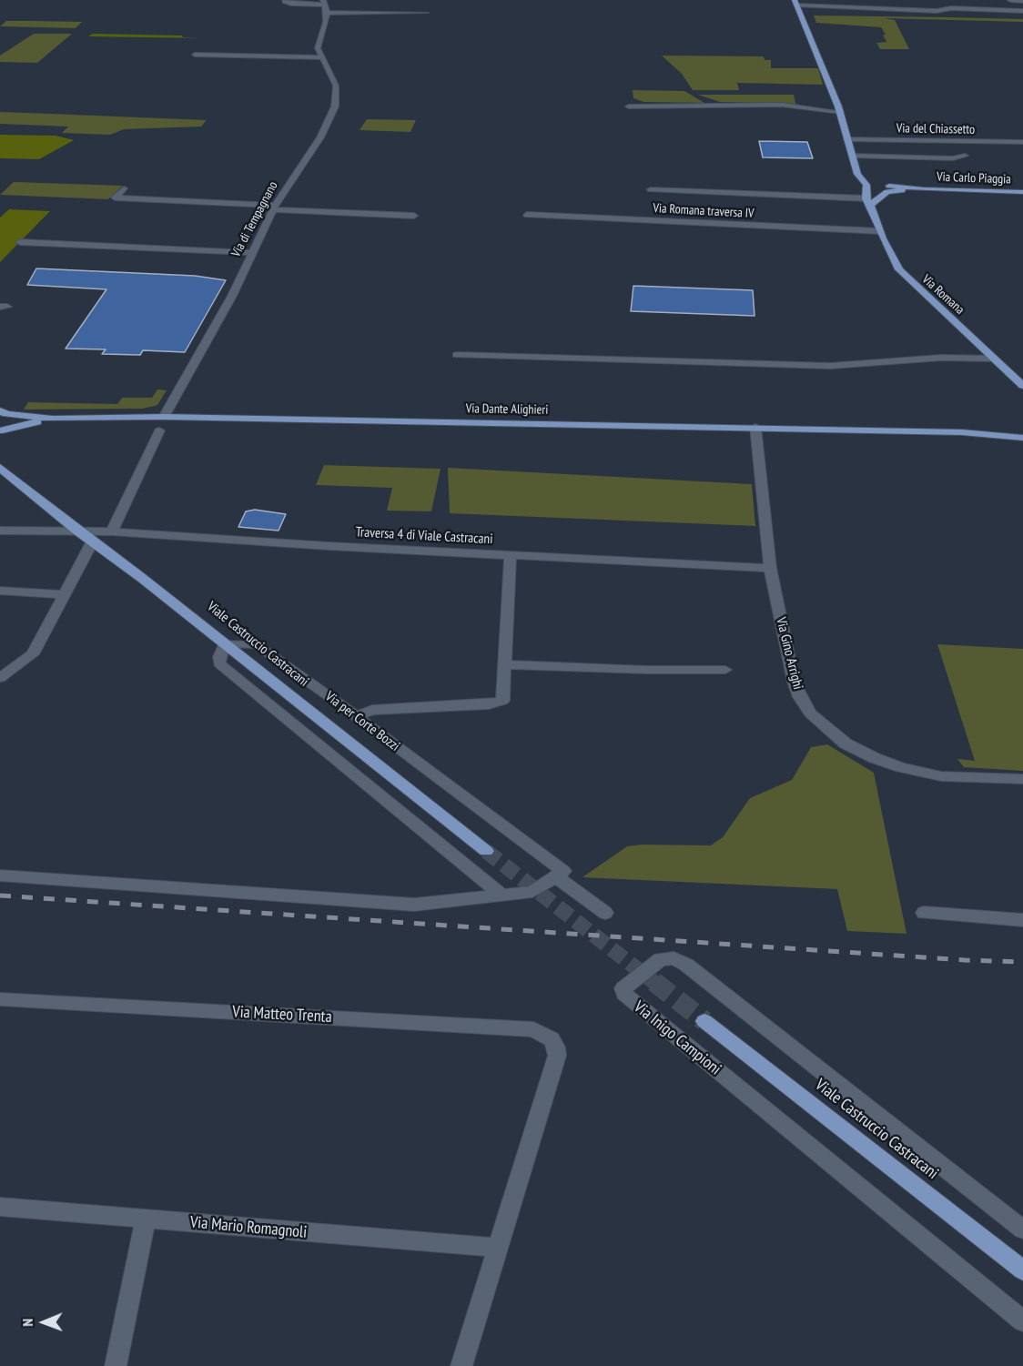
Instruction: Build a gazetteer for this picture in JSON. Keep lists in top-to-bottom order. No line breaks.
{"streets":{"main road":["Via Carlo Piaggia","Via Romana","Via Dante Alighieri","Viale Castruccio Castracani"],"street":["Via del Chiassetto","Via Romana traversa IV","Via di Tempagnano","Traversa 4 di Viale Castracani","Via Gino Arrighi","Via per Corte Bozzi","Via Matteo Trenta","Via Inigo Campioni","Via Mario Romagnoli"]},"crossings":[["Via Carlo Piaggia","Via Romana"],["Via Romana traversa IV","Via Romana"],["Via di Tempagnano","Via Dante Alighieri"],["Via Dante Alighieri","Via Gino Arrighi"],["Traversa 4 di Viale Castracani","Viale Castruccio Castracani"],["Traversa 4 di Viale Castracani","Via Gino Arrighi"],["Viale Castruccio Castracani","Via per Corte Bozzi"],["Via Matteo Trenta","Via Mario Romagnoli"]],"north":"left"}
